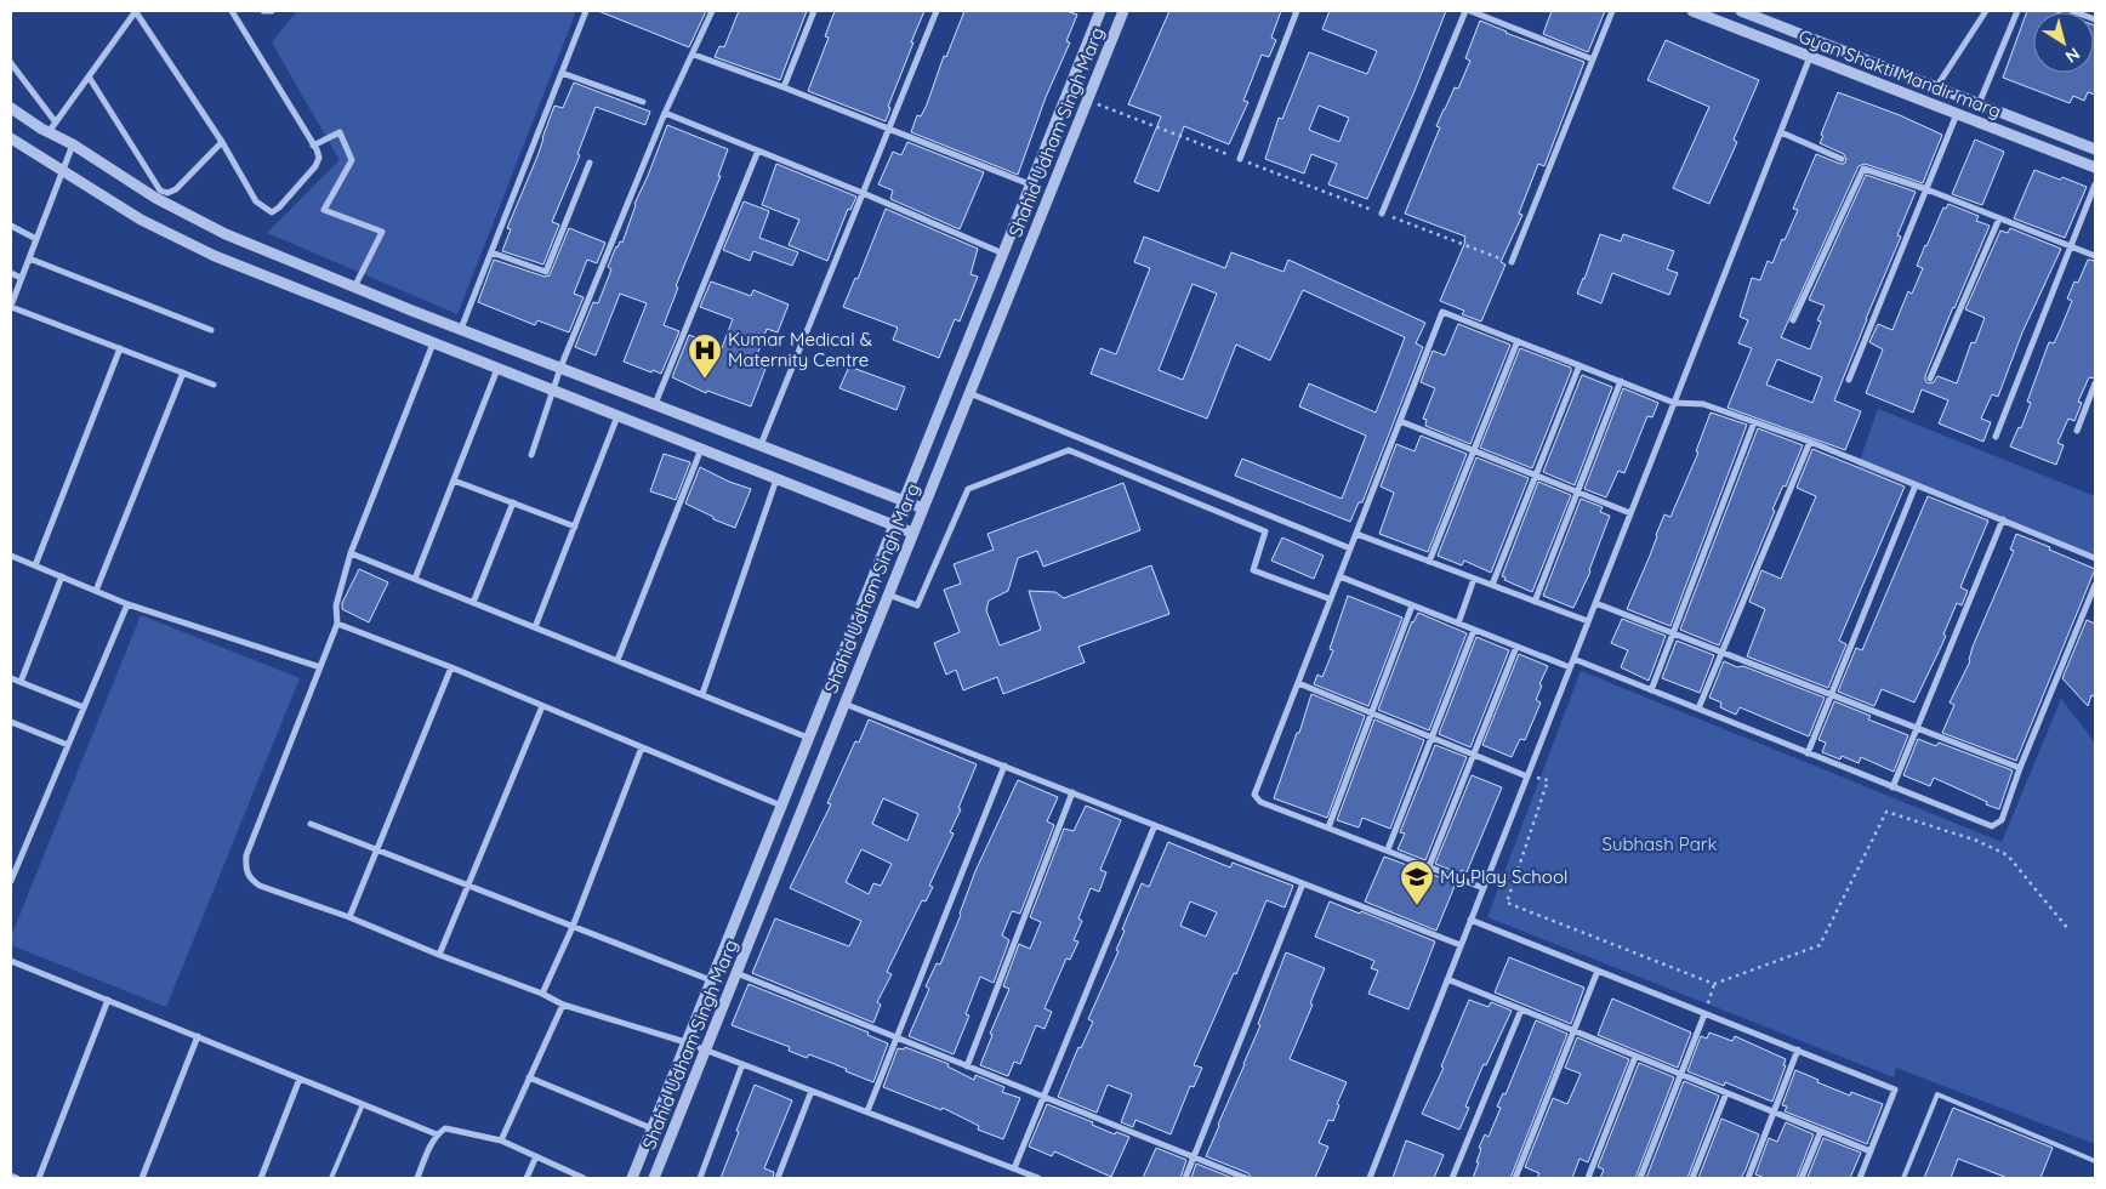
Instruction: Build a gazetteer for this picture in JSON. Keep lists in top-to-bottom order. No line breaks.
{"streets":{"street":["Gyan Shakti Mandir marg","Shahid Udham Singh Marg"]},"parks":["Subhash Park"],"places":{"hospital":["Kumar Medical & Maternity Centre"],"school or university":["My Play School"]},"north":"bottom right"}
